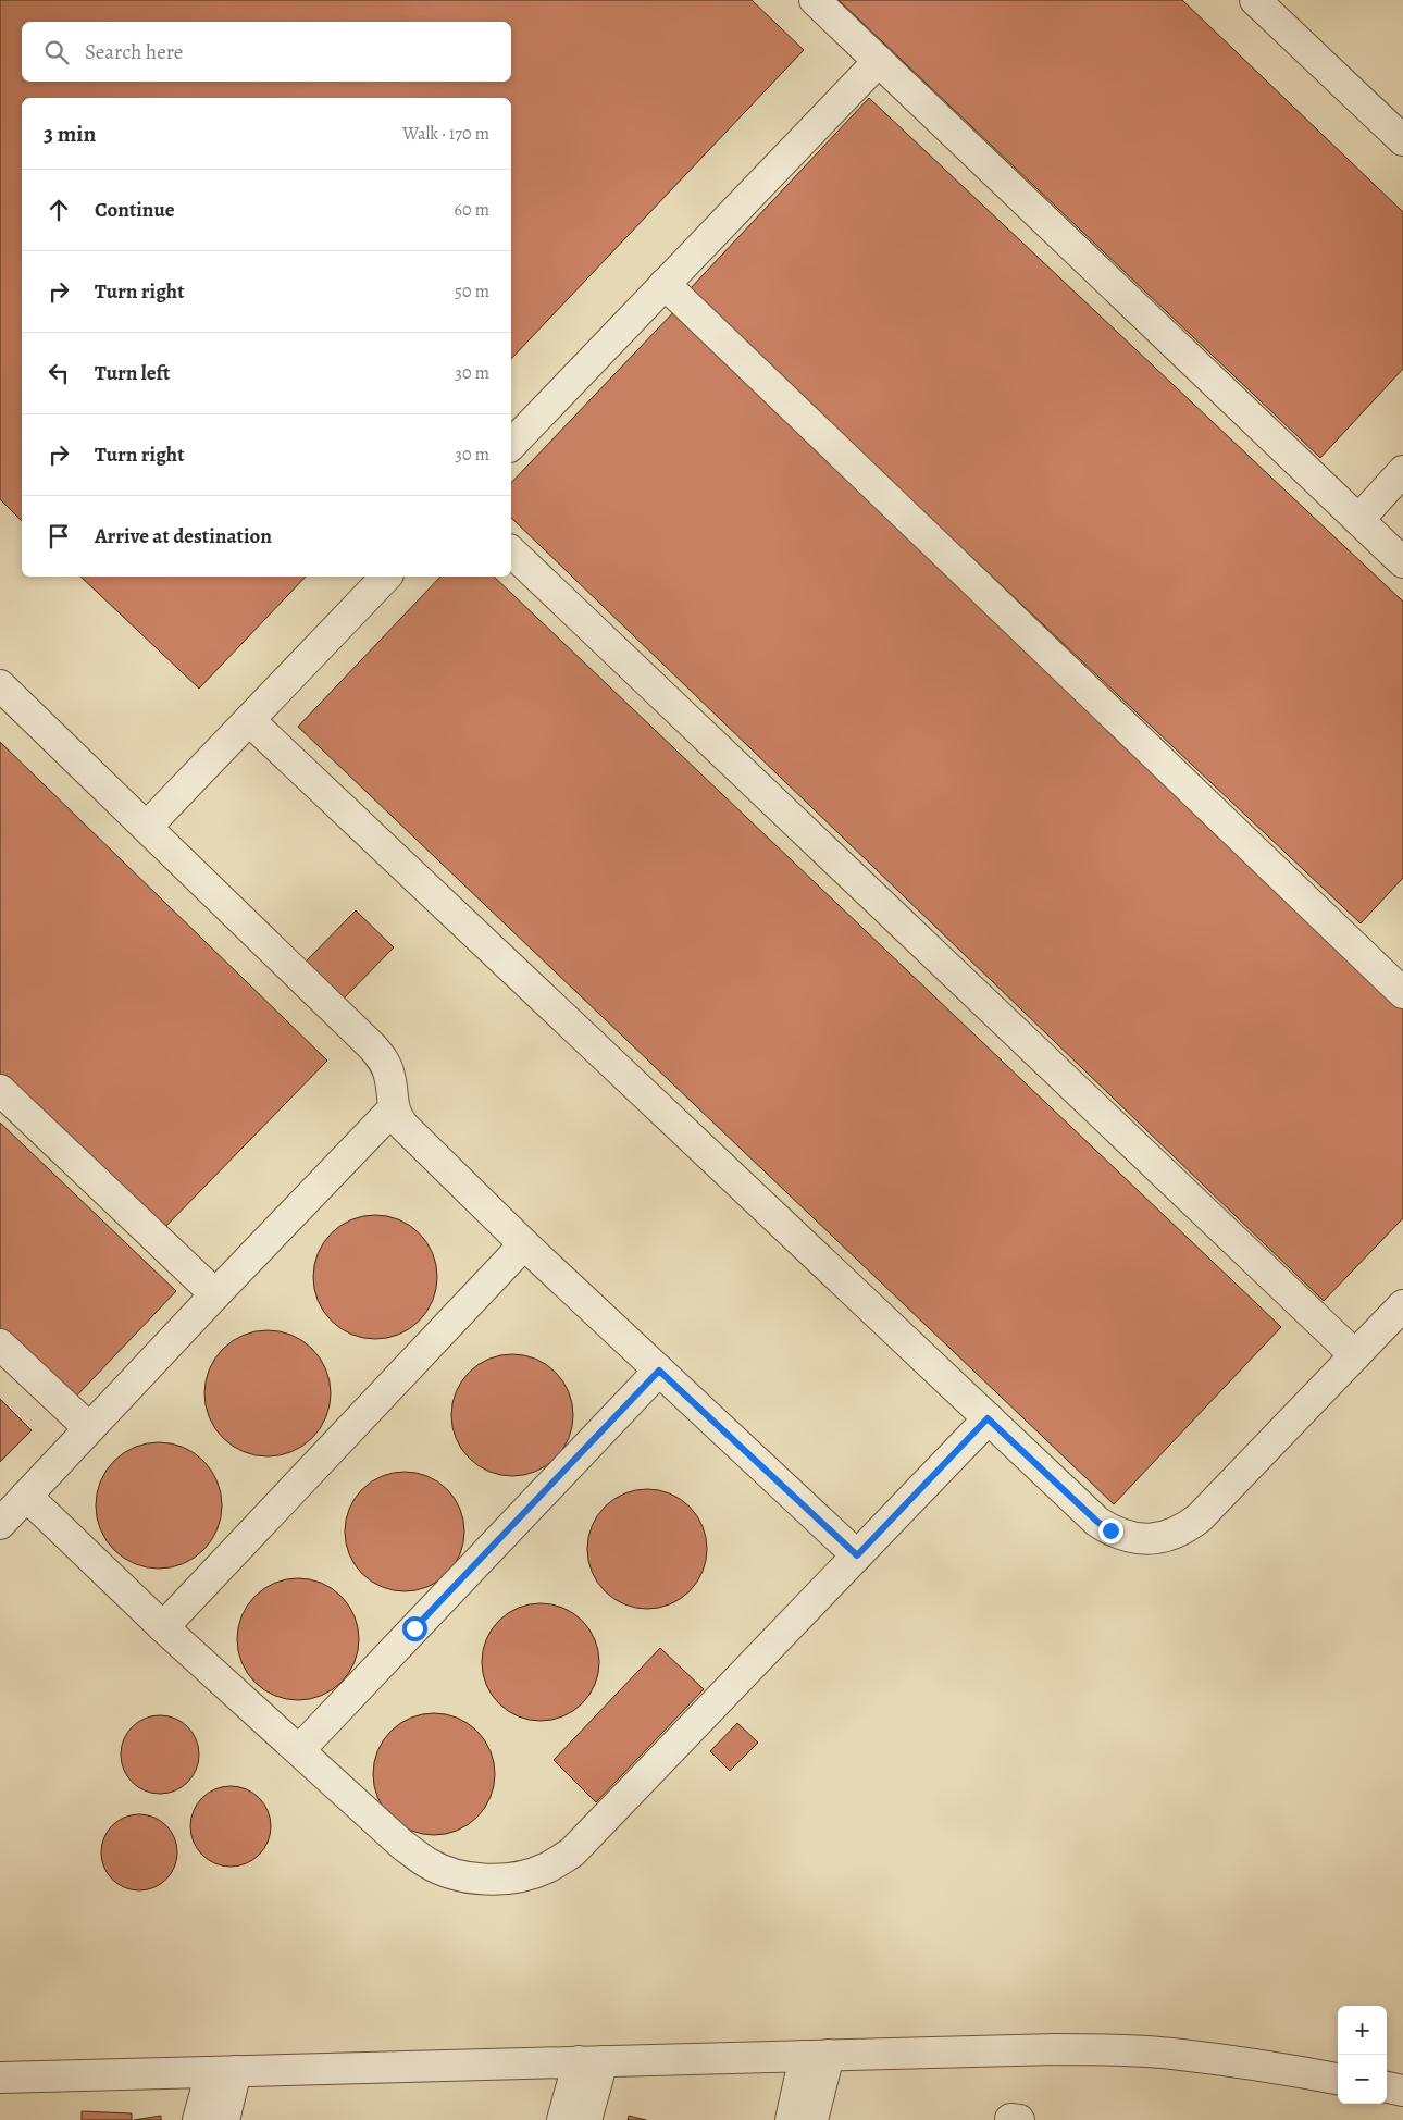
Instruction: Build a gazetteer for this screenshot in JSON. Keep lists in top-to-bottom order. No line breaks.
{"page":{"search":"Search here","heading":["3 min","Walk · 170 m"],"list":[["Continue","60 m"],["Turn right","50 m"],["Turn left","30 m"],["Turn right","30 m"],"Arrive at destination"],"map_buttons":["+","−"]}}
